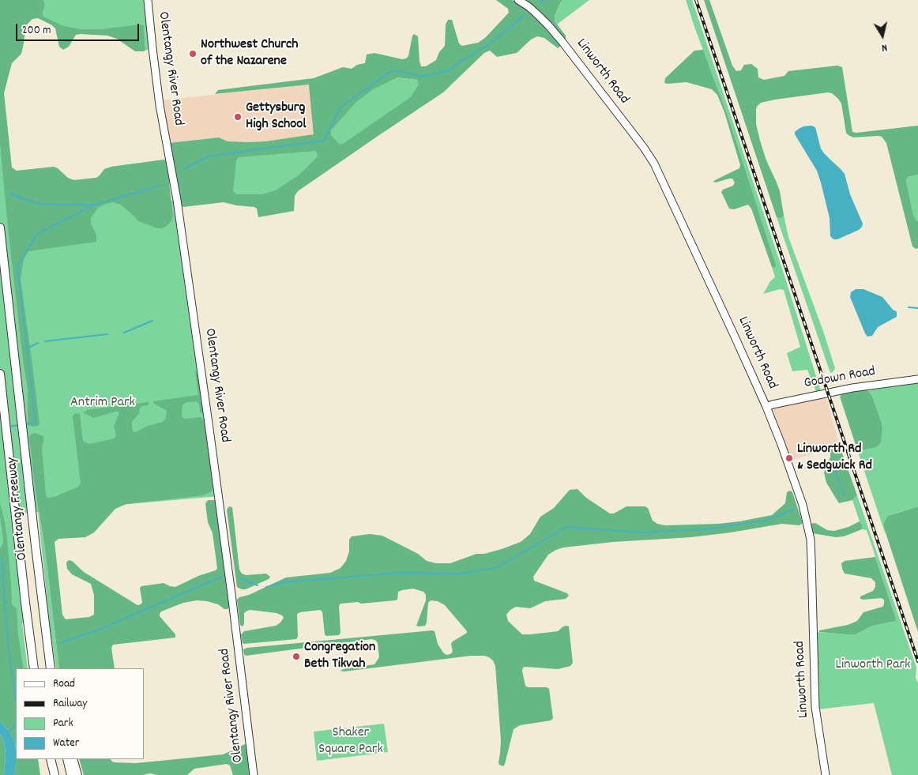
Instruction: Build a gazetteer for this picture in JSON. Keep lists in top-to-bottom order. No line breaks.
{"streets":{"highway":["Olentangy Freeway"],"main road":["Olentangy River Road","Linworth Road","Godown Road"]},"crossings":[["Linworth Road","Godown Road"]],"parks":["Antrim Park","Linworth Park","Shaker Square Park"],"places":["Northwest Church of the Nazarene","Gettysburg High School","Linworth Rd & Sedgwick Rd","Congregation Beth Tikvah"],"legend":["Road","Railway","Park","Water"],"scale_bar":"200 m","north":"bottom"}
